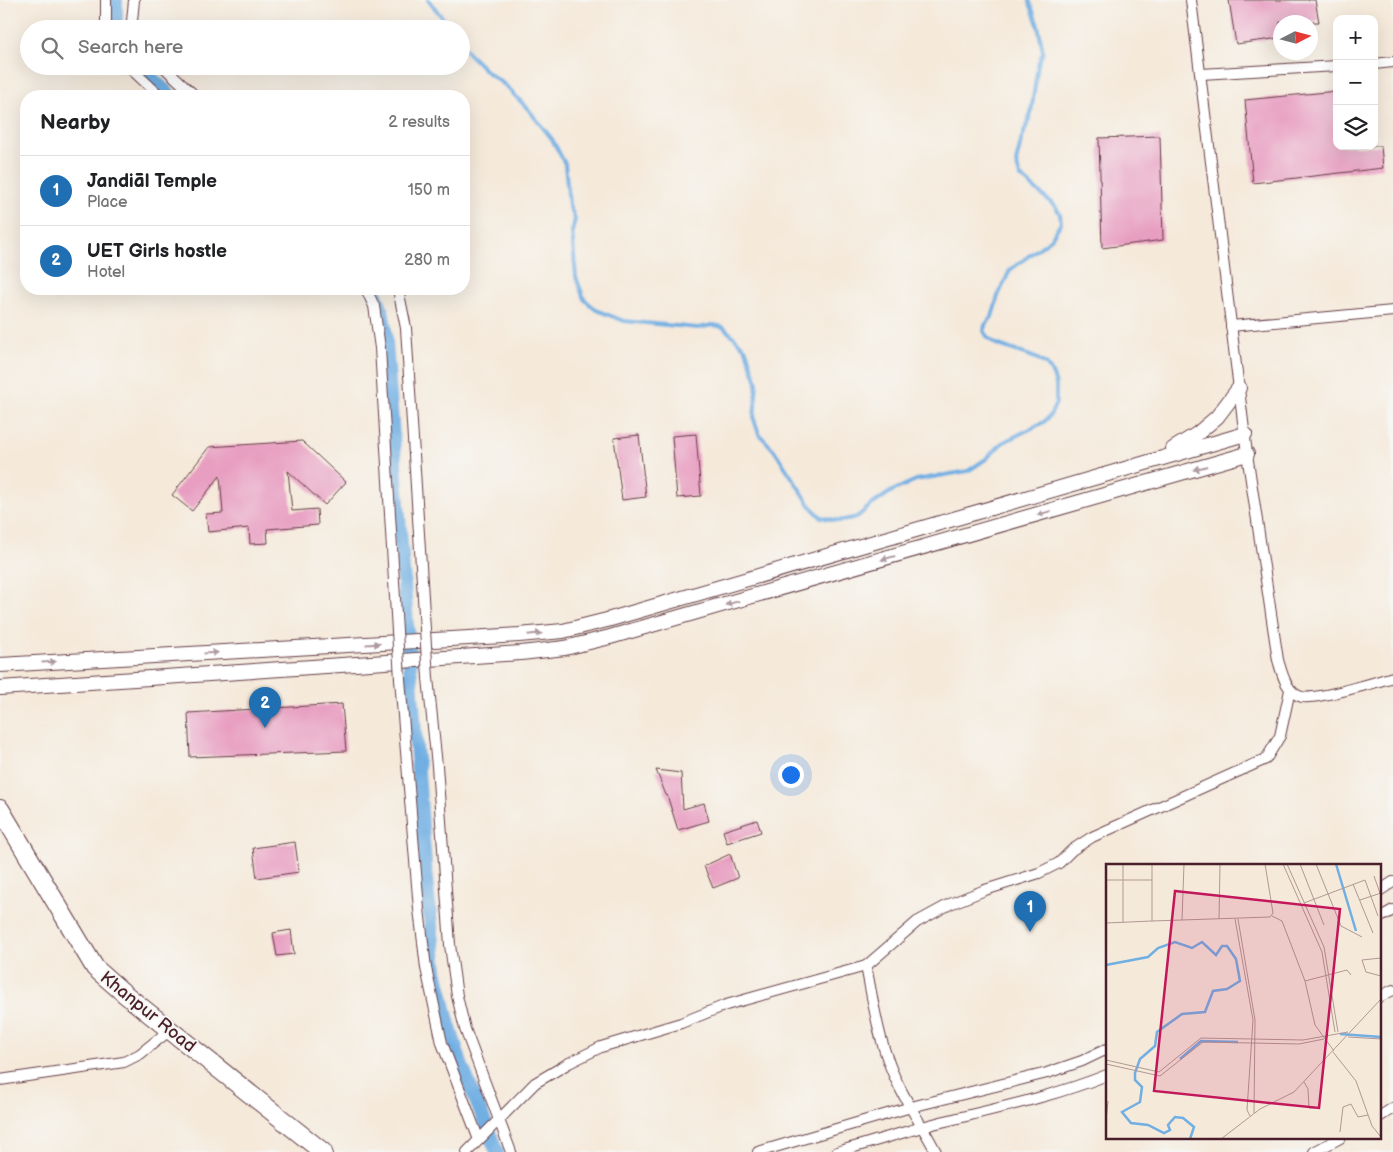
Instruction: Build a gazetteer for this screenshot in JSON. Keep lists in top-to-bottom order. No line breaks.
{"streets":{"highway":["Khanpur Road"]},"north":"right","page":{"map_buttons":["+","−"],"search":"Search here","heading":["Nearby","2 results"],"list":[{"mark":"1","name":"Jandiāl Temple","note":"Place","value":"150 m"},{"mark":"2","name":"UET Girls hostle","note":"Hotel","value":"280 m"}],"pins":["2","1"]}}
